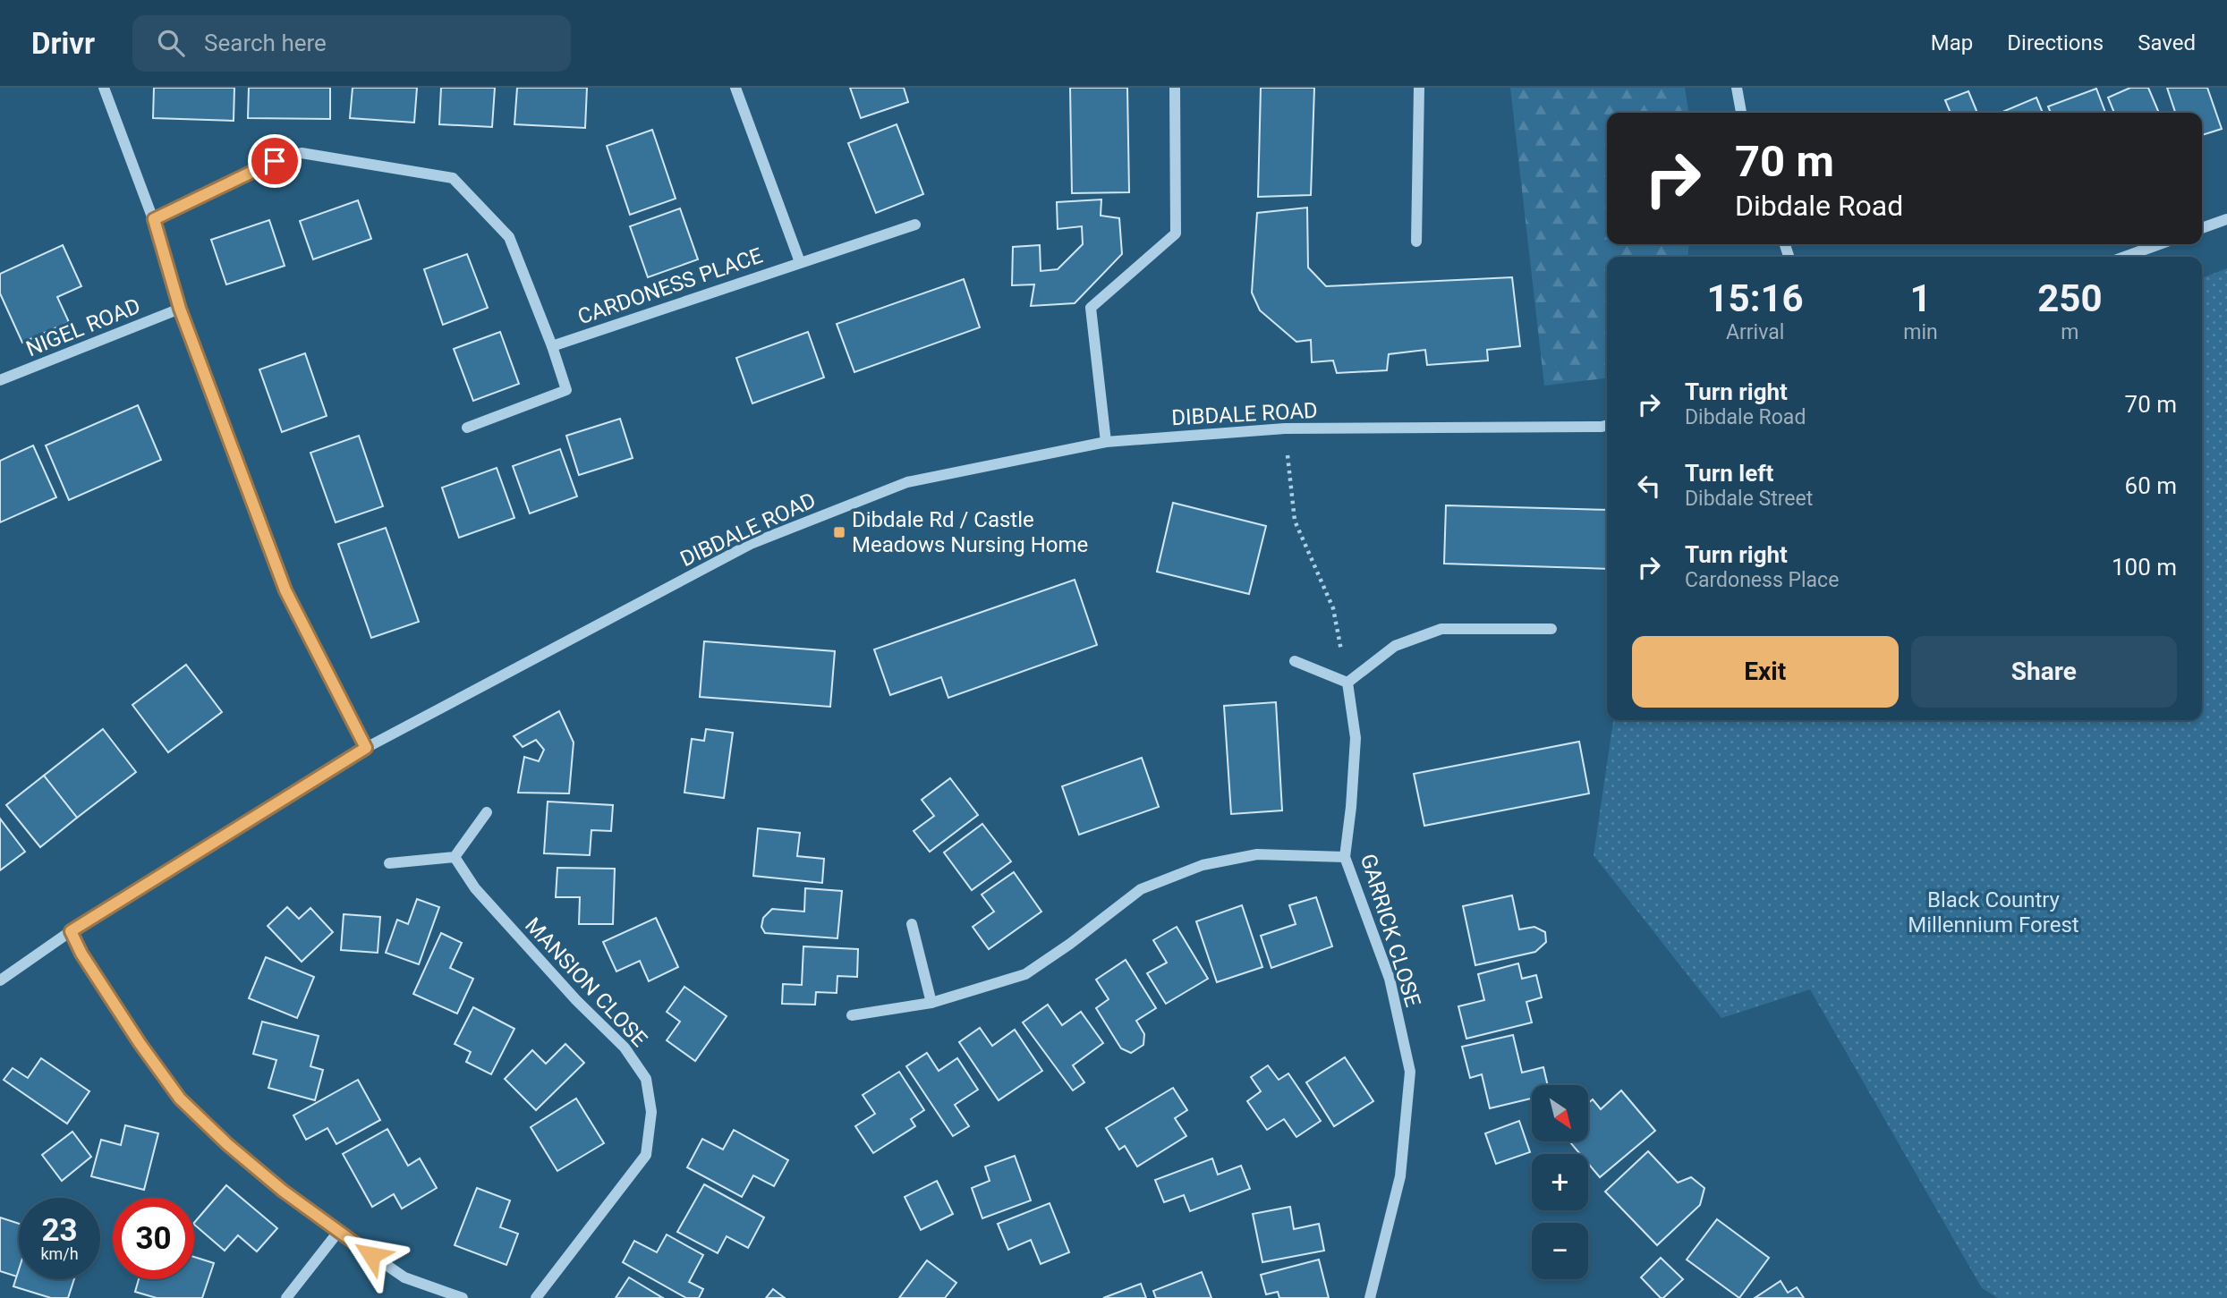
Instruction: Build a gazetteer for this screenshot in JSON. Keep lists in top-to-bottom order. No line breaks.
{"streets":{"street":["CARDONESS PLACE","NIGEL ROAD","DIBDALE ROAD","GARRICK CLOSE","MANSION CLOSE"]},"parks":["Black Country Millennium Forest"],"places":{"transit":["Dibdale Rd / Castle Meadows Nursing Home"]},"north":"bottom right","page":{"header":"Drivr","search":"Search here","nav":["Map","Directions","Saved"],"turn":["70 m","Dibdale Road"],"eta":["15:16","Arrival","1","min","250","m"],"list":[{"name":"Turn right","note":"Dibdale Road","value":"70 m"},{"name":"Turn left","note":"Dibdale Street","value":"60 m"},{"name":"Turn right","note":"Cardoness Place","value":"100 m"}],"buttons":["Exit","Share"],"map_buttons":["+","−"],"speed":"23 km/h","limit":"30"}}
